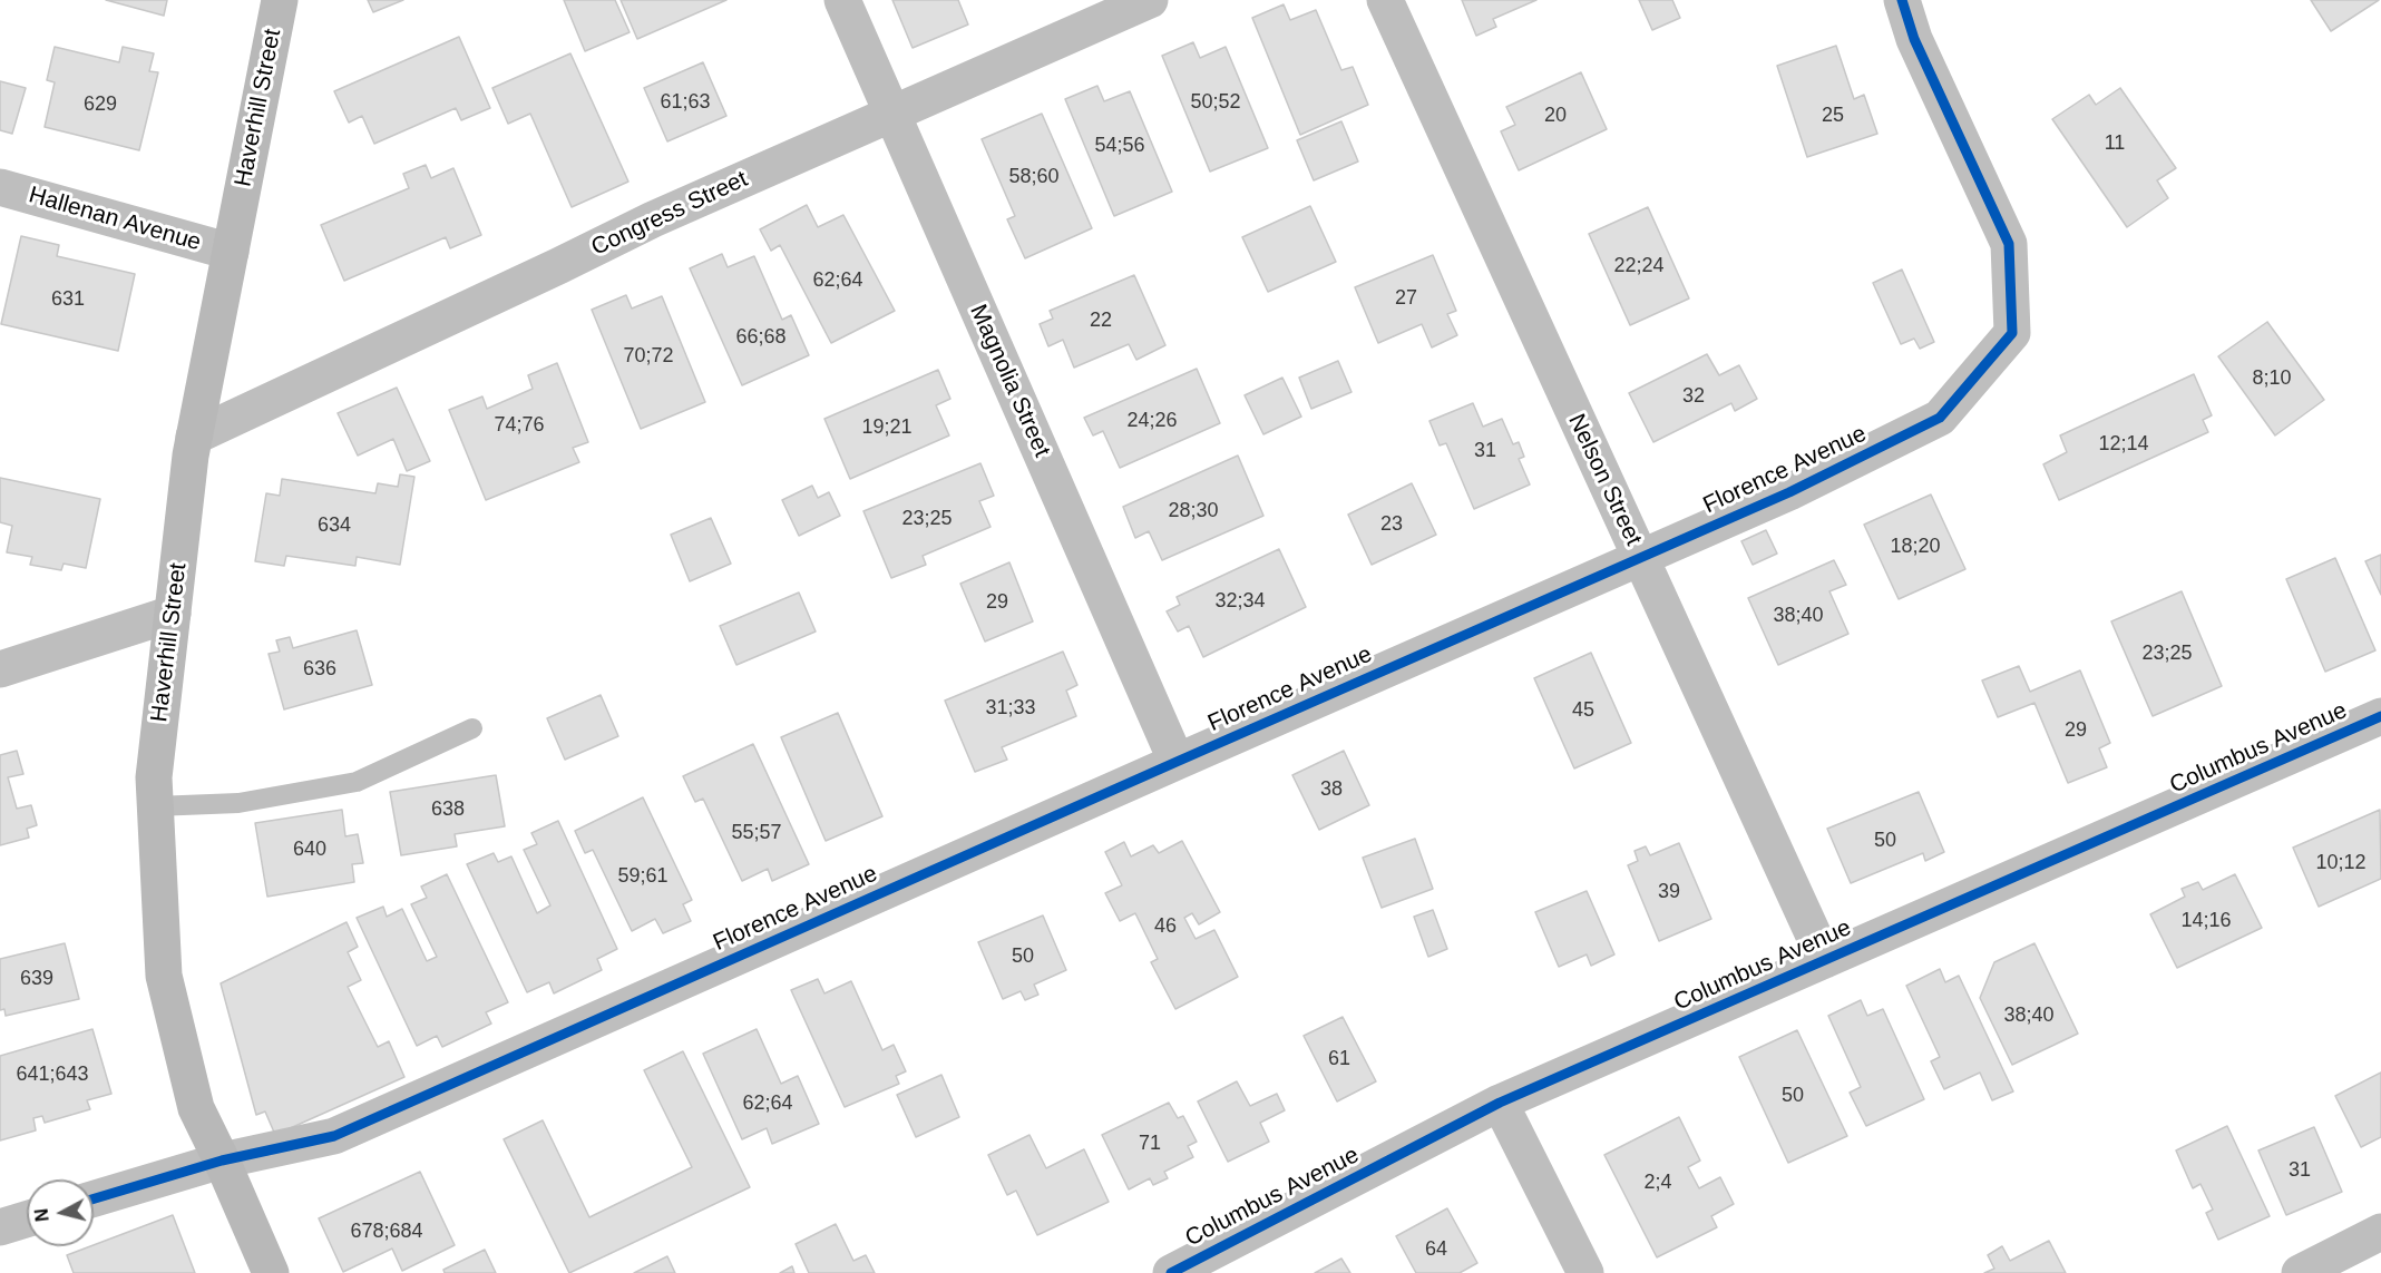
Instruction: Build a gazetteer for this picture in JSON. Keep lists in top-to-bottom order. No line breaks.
{"streets":{"main road":["Haverhill Street"],"street":["Congress Street","Hallenan Avenue","Magnolia Street","Florence Avenue","Nelson Street","Columbus Avenue"]},"crossings":[["Haverhill Street","Congress Street"],["Haverhill Street","Hallenan Avenue"],["Haverhill Street","Florence Avenue"],["Congress Street","Magnolia Street"],["Magnolia Street","Florence Avenue"],["Florence Avenue","Nelson Street"],["Nelson Street","Columbus Avenue"]],"house_numbers":["61;63","50;52","629","20","25","11","54;56","58;60","22;24","62;64","27","631","22","66;68","70;72","8;10","32","24;26","74;76","19;21","12;14","31","28;30","23;25","23","634","18;20","32;34","29","38;40","23;25","636","31;33","45","29","38","638","55;57","50","640","10;12","59;61","39","14;16","46","50","639","38;40","61","641;643","50","62;64","71","31","2;4","678;684","64"],"north":"left"}
